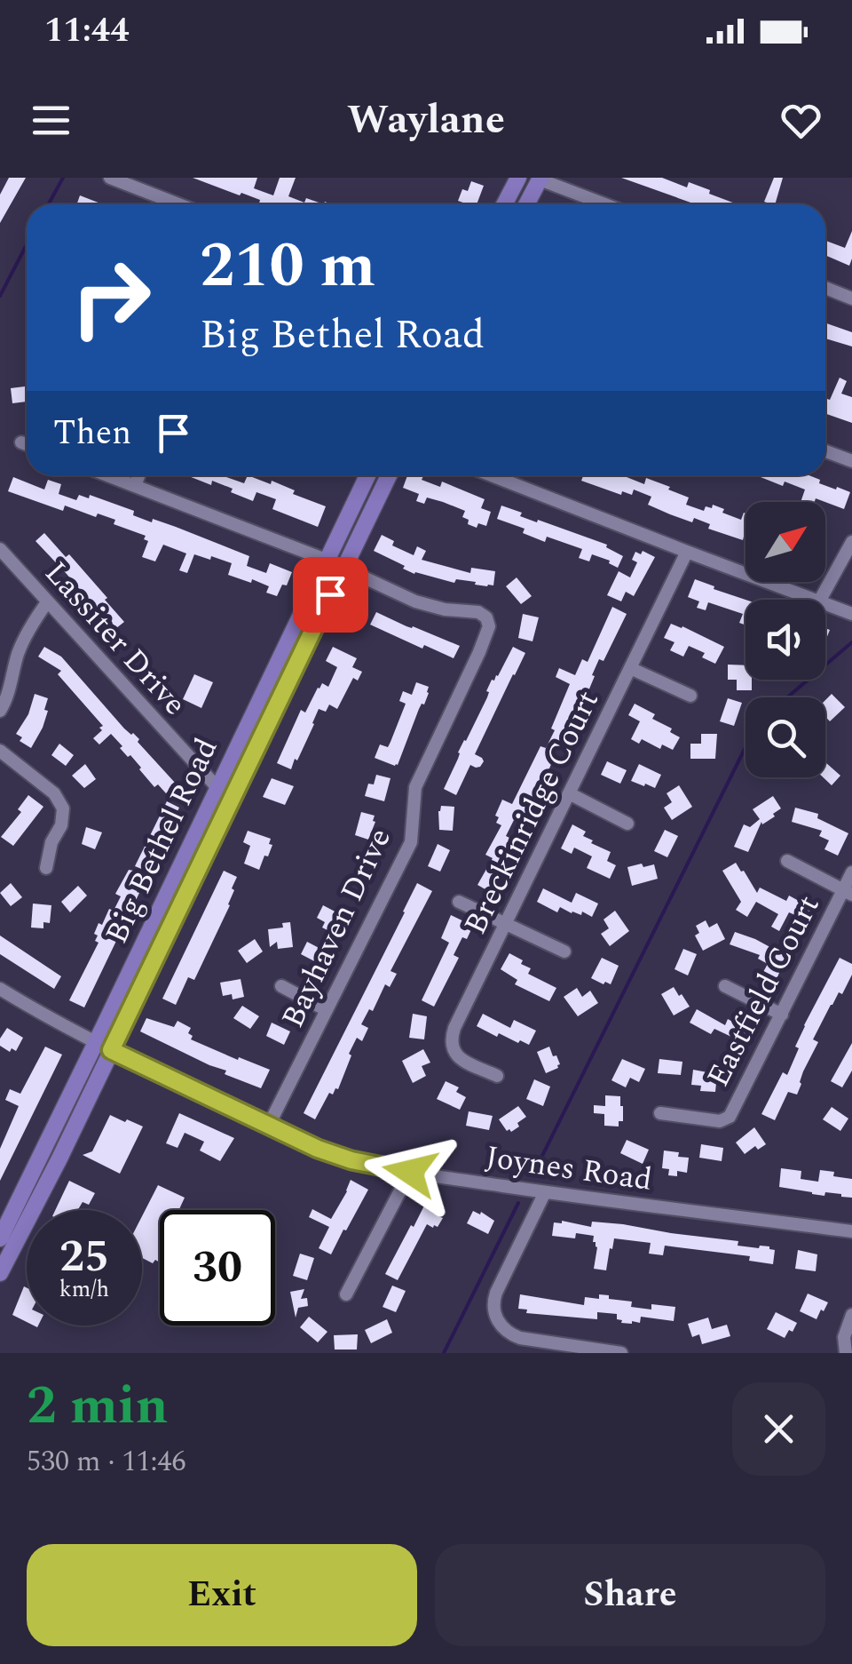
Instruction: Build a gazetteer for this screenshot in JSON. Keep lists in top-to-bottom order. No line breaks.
{"streets":{"main road":["Big Bethel Road"],"street":["Lassiter Drive","Breckinridge Court","Bayhaven Drive","Eastfield Court","Joynes Road"]},"crossings":[["Lassiter Drive","Big Bethel Road"],["Big Bethel Road","Bayhaven Drive"],["Big Bethel Road","Joynes Road"],["Bayhaven Drive","Joynes Road"]],"north":"top right","page":{"status":"11:44","header":"Waylane","turn":["210 m","Big Bethel Road"],"then":"Then","speed":"25 km/h","limit":"30","heading":["2 min","530 m · 11:46"],"buttons":["Exit","Share"]}}
